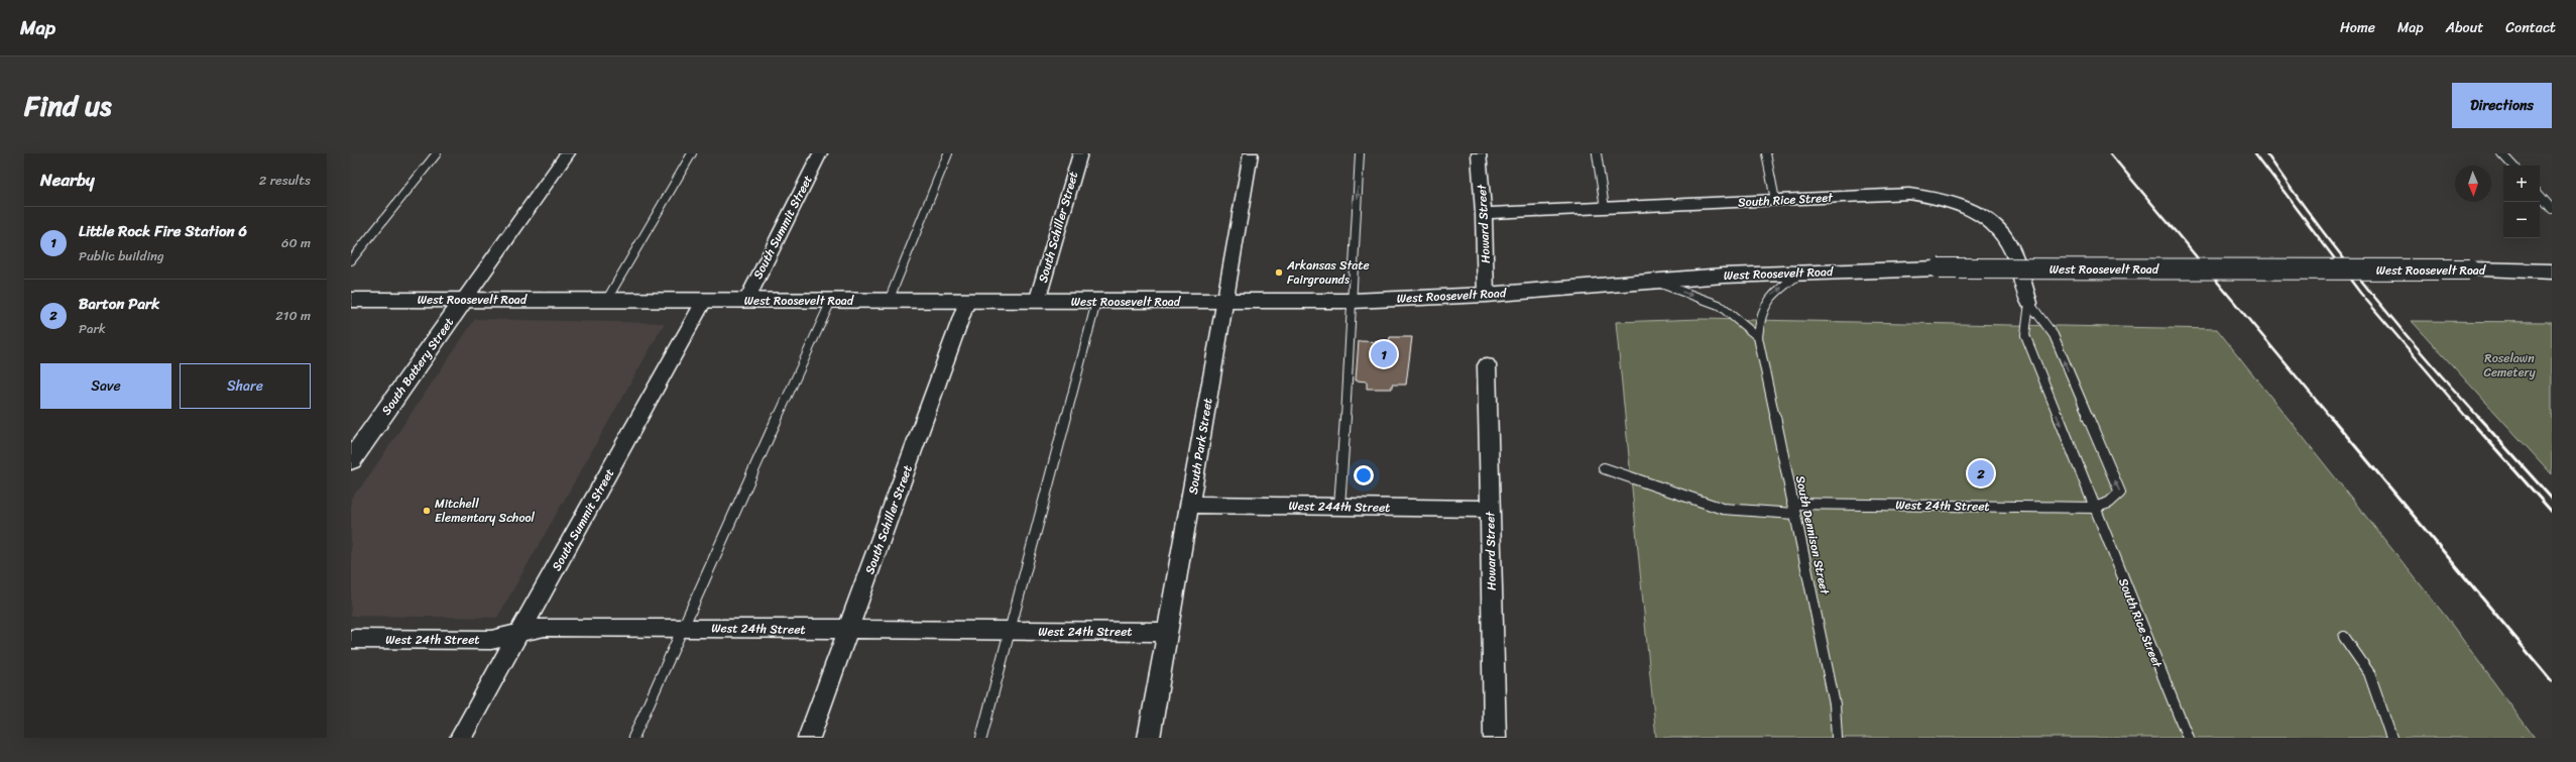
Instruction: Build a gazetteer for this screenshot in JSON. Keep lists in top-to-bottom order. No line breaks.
{"streets":{"main road":["West Roosevelt Road","South Battery Street"],"street":["South Rice Street","Howard Street","South Summit Street","South Schiller Street","South Park Street","West 24th Street","West 244th Street"],"lane":["South Dennison Street"]},"crossings":[["South Rice Street","Howard Street"],["South Rice Street","West 24th Street"],["Howard Street","West Roosevelt Road"],["Howard Street","West 244th Street"],["South Summit Street","West Roosevelt Road"],["South Summit Street","West 24th Street"],["South Schiller Street","West Roosevelt Road"],["South Schiller Street","West 24th Street"],["West Roosevelt Road","South Battery Street"],["West Roosevelt Road","South Park Street"],["West Roosevelt Road","South Dennison Street"],["South Park Street","West 24th Street"],["South Park Street","West 244th Street"],["West 24th Street","South Dennison Street"]],"parks":["Roselawn Cemetery"],"places":["Arkansas State Fairgrounds","Mitchell Elementary School"],"north":"bottom","page":{"header":"Map","nav":["Home","Map","About","Contact"],"title":"Find us","buttons":["Directions",["Save","Share"]],"heading":["Nearby","2 results"],"map_buttons":["+","−"],"list":[{"mark":"1","name":"Little Rock Fire Station 6","note":"Public building","value":"60 m"},{"mark":"2","name":"Barton Park","note":"Park","value":"210 m"}],"pins":["1","2"]}}
